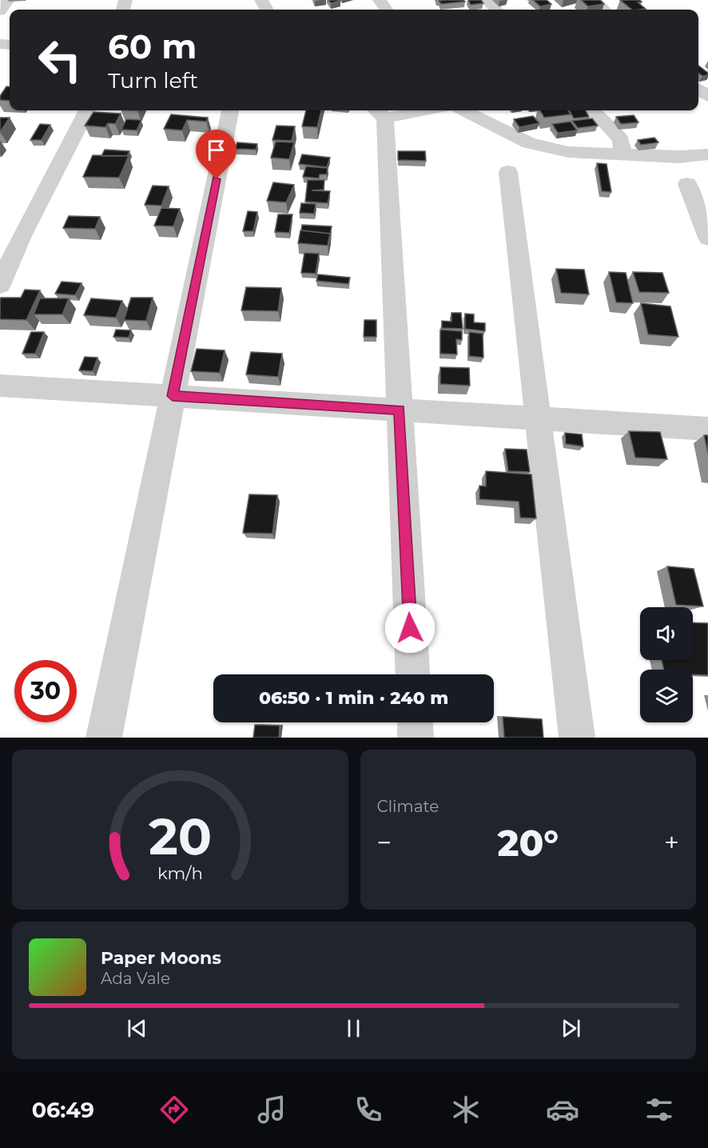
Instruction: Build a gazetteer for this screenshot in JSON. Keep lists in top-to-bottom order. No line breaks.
{"page":{"turn":["60 m","Turn left"],"limit":"30","trip":"06:50 · 1 min · 240 m","tile":"Climate","heat":["−","20°","+"],"song":["Paper Moons","Ada Vale"],"tabs":"06:49","gauge":["20","km/h"]}}
